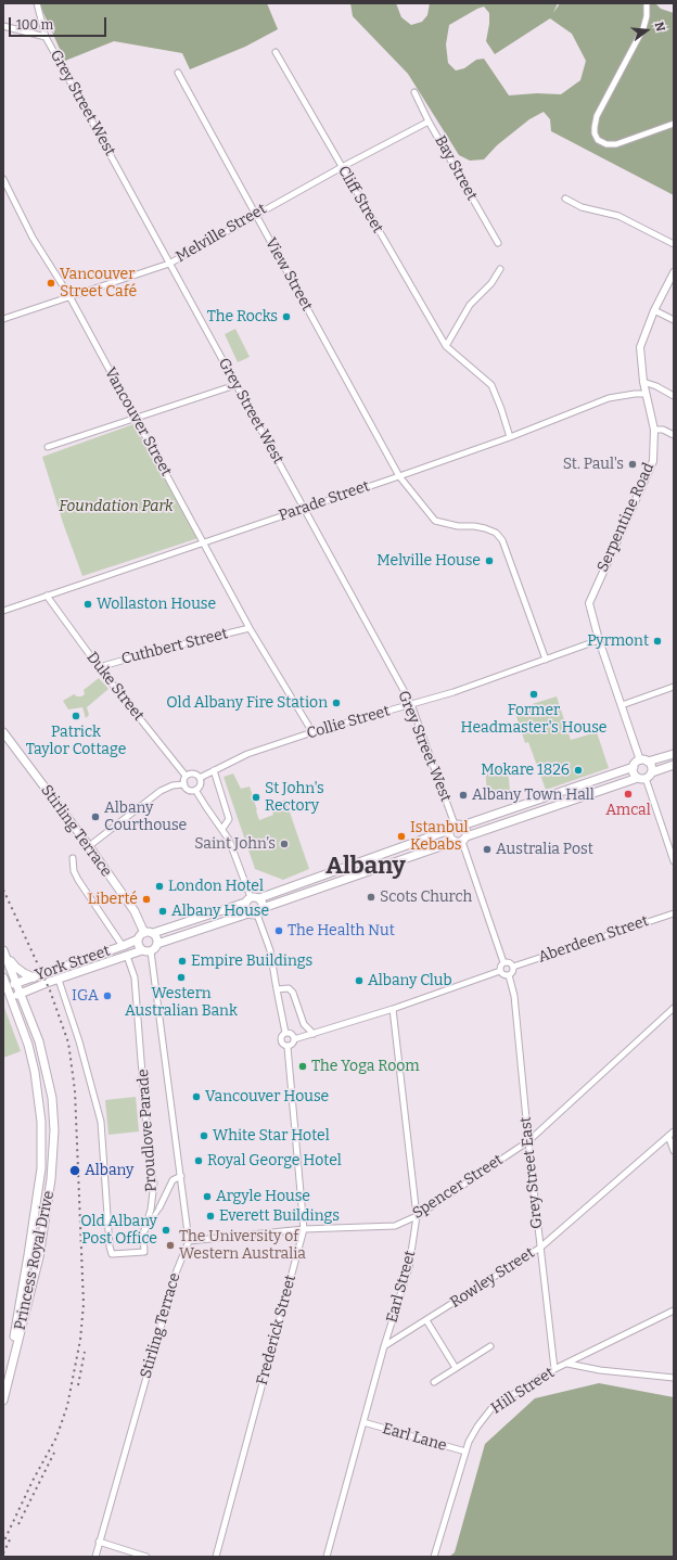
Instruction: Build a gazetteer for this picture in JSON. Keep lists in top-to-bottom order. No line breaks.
{"streets":{"main road":["Stirling Terrace","York Street","Princess Royal Drive"],"street":["Grey Street West","Bay Street","Cliff Street","Melville Street","View Street","Vancouver Street","Parade Street","Serpentine Road","Cuthbert Street","Duke Street","Collie Street","Aberdeen Street","Proudlove Parade","Grey Street East","Spencer Street","Rowley Street","Earl Street","Frederick Street","Hill Street","Earl Lane"]},"crossings":[["Grey Street West","Melville Street"],["Grey Street West","Parade Street"],["Grey Street West","Collie Street"],["Bay Street","Melville Street"],["Cliff Street","Melville Street"],["Cliff Street","Parade Street"],["Melville Street","View Street"],["Melville Street","Vancouver Street"],["View Street","Parade Street"],["View Street","Collie Street"],["Vancouver Street","Parade Street"],["Vancouver Street","Cuthbert Street"],["Vancouver Street","Collie Street"],["Parade Street","Serpentine Road"],["Parade Street","Duke Street"],["Serpentine Road","Collie Street"],["Cuthbert Street","Duke Street"],["Duke Street","Collie Street"],["Stirling Terrace","York Street"],["Stirling Terrace","Spencer Street"],["Aberdeen Street","Grey Street East"],["York Street","Proudlove Parade"],["York Street","Princess Royal Drive"],["Grey Street East","Spencer Street"],["Grey Street East","Rowley Street"],["Grey Street East","Hill Street"],["Spencer Street","Earl Street"],["Spencer Street","Frederick Street"],["Rowley Street","Earl Street"],["Earl Street","Earl Lane"],["Hill Street","Earl Lane"]],"districts":["Albany"],"parks":["Foundation Park"],"places":["Vancouver Street Café","The Rocks","St. Paul's","Melville House","Wollaston House","Pyrmont","Former Headmaster's House","Old Albany Fire Station","Patrick Taylor Cottage","Mokare 1826","Amcal","Albany Town Hall","St John's Rectory","Albany Courthouse","Istanbul Kebabs","Saint John’s","Australia Post","London Hotel","Scots Church","Liberté","Albany House","The Health Nut","Empire Buildings","Western Australian Bank","Albany Club","IGA","The Yoga Room","Vancouver House","White Star Hotel","Royal George Hotel","Albany","Argyle House","Everett Buildings","Old Albany Post Office","The University of Western Australia"],"scale_bar":"100 m","north":"right"}
